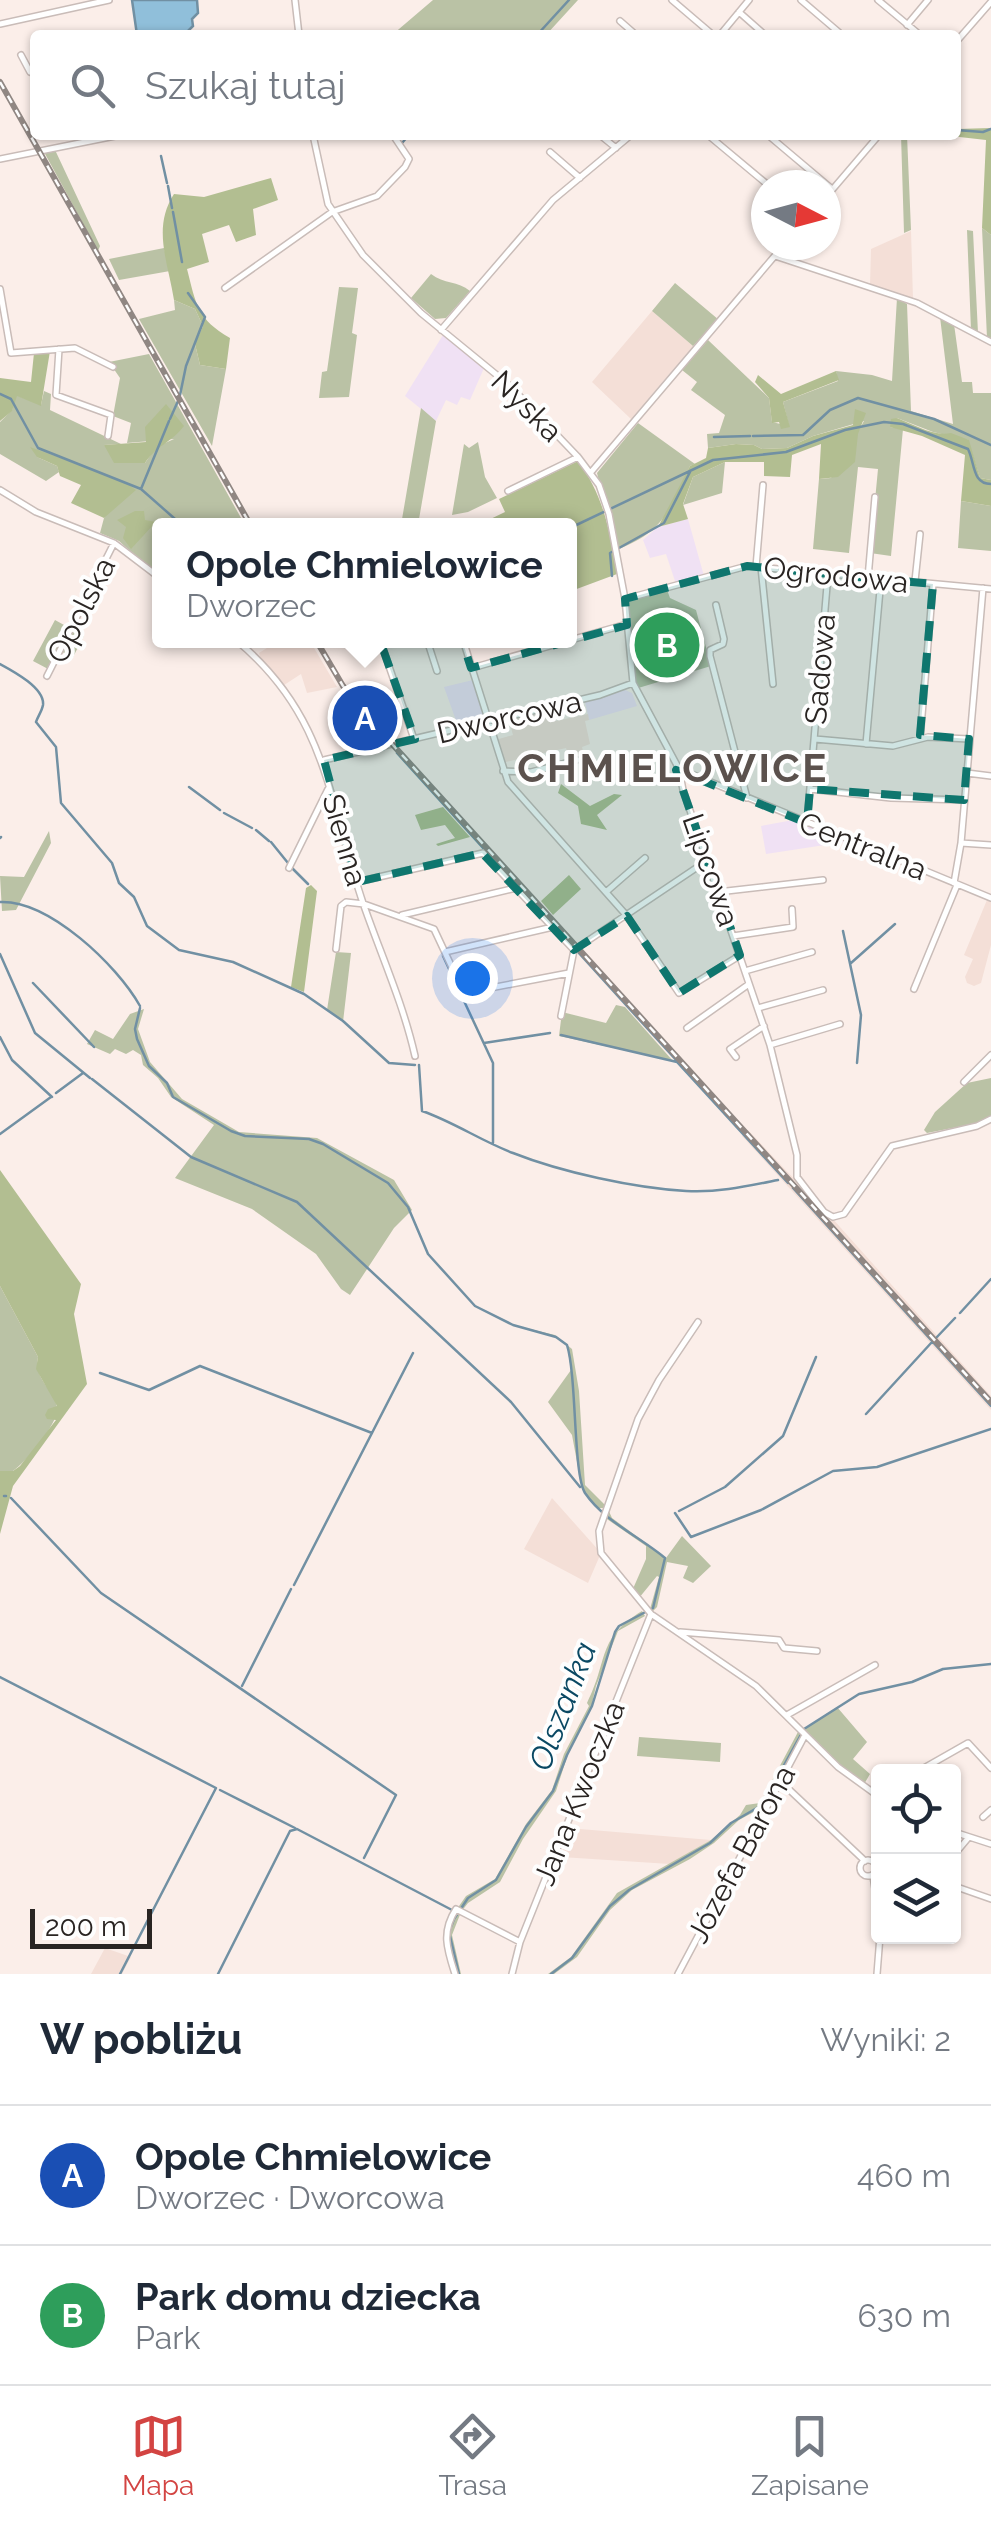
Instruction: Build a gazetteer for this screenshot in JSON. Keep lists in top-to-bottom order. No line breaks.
{"streets":{"street":["Nyska","Ogrodowa","Opolska","Sadowa","Dworcowa","Sienna","Centralna","Lipcowa","Jana Kwoczka","Józefa Barona"]},"crossings":[["Nyska","Ogrodowa"],["Nyska","Dworcowa"],["Nyska","Centralna"],["Nyska","Lipcowa"],["Ogrodowa","Sadowa"],["Sadowa","Centralna"],["Dworcowa","Sienna"],["Centralna","Lipcowa"]],"districts":["CHMIELOWICE"],"water":["Olszanka"],"scale_bar":"200 m","north":"right","page":{"search":"Szukaj tutaj","popup":["Opole Chmielowice","Dworzec"],"pins":["B","A"],"scale":"200 m","heading":["W pobliżu","Wyniki: 2"],"list":[{"mark":"A","name":"Opole Chmielowice","note":"Dworzec · Dworcowa","value":"460 m"},{"mark":"B","name":"Park domu dziecka","note":"Park","value":"630 m"}],"nav":["Mapa","Trasa","Zapisane"]}}
